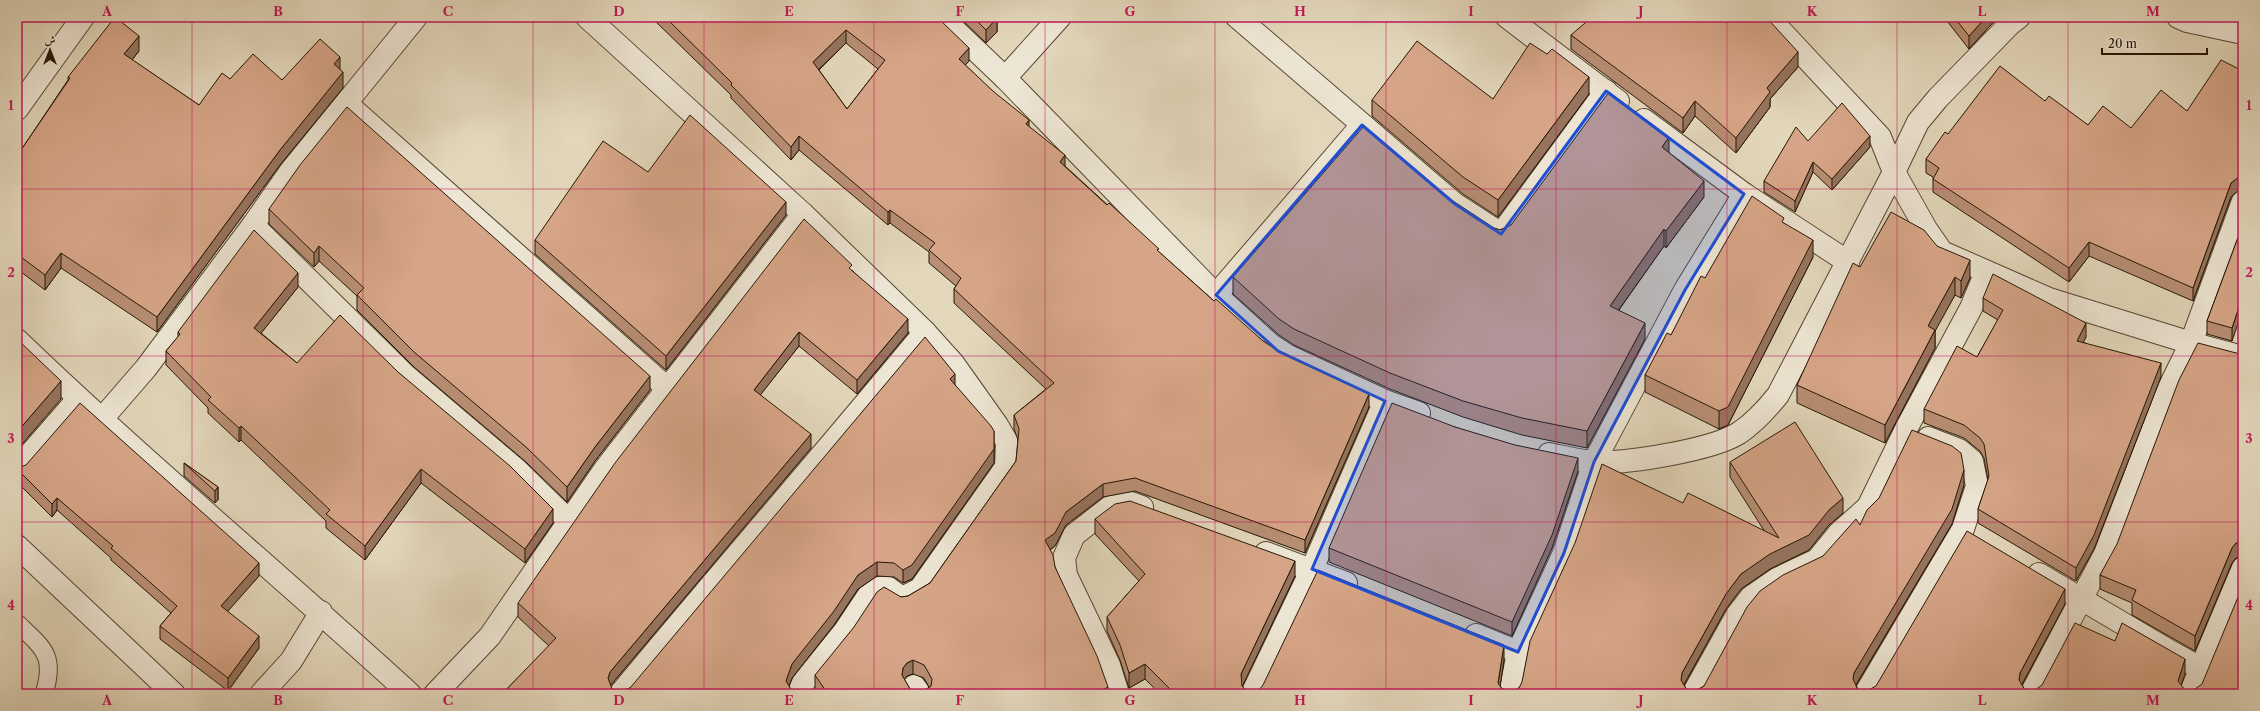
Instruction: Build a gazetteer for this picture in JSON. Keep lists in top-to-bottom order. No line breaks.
{"scale_bar":"20 m","north":"top","grid":{"columns":["A","B","C","D","E","F","G","H","I","J","K","L","M"],"rows":["1","2","3","4"]}}
